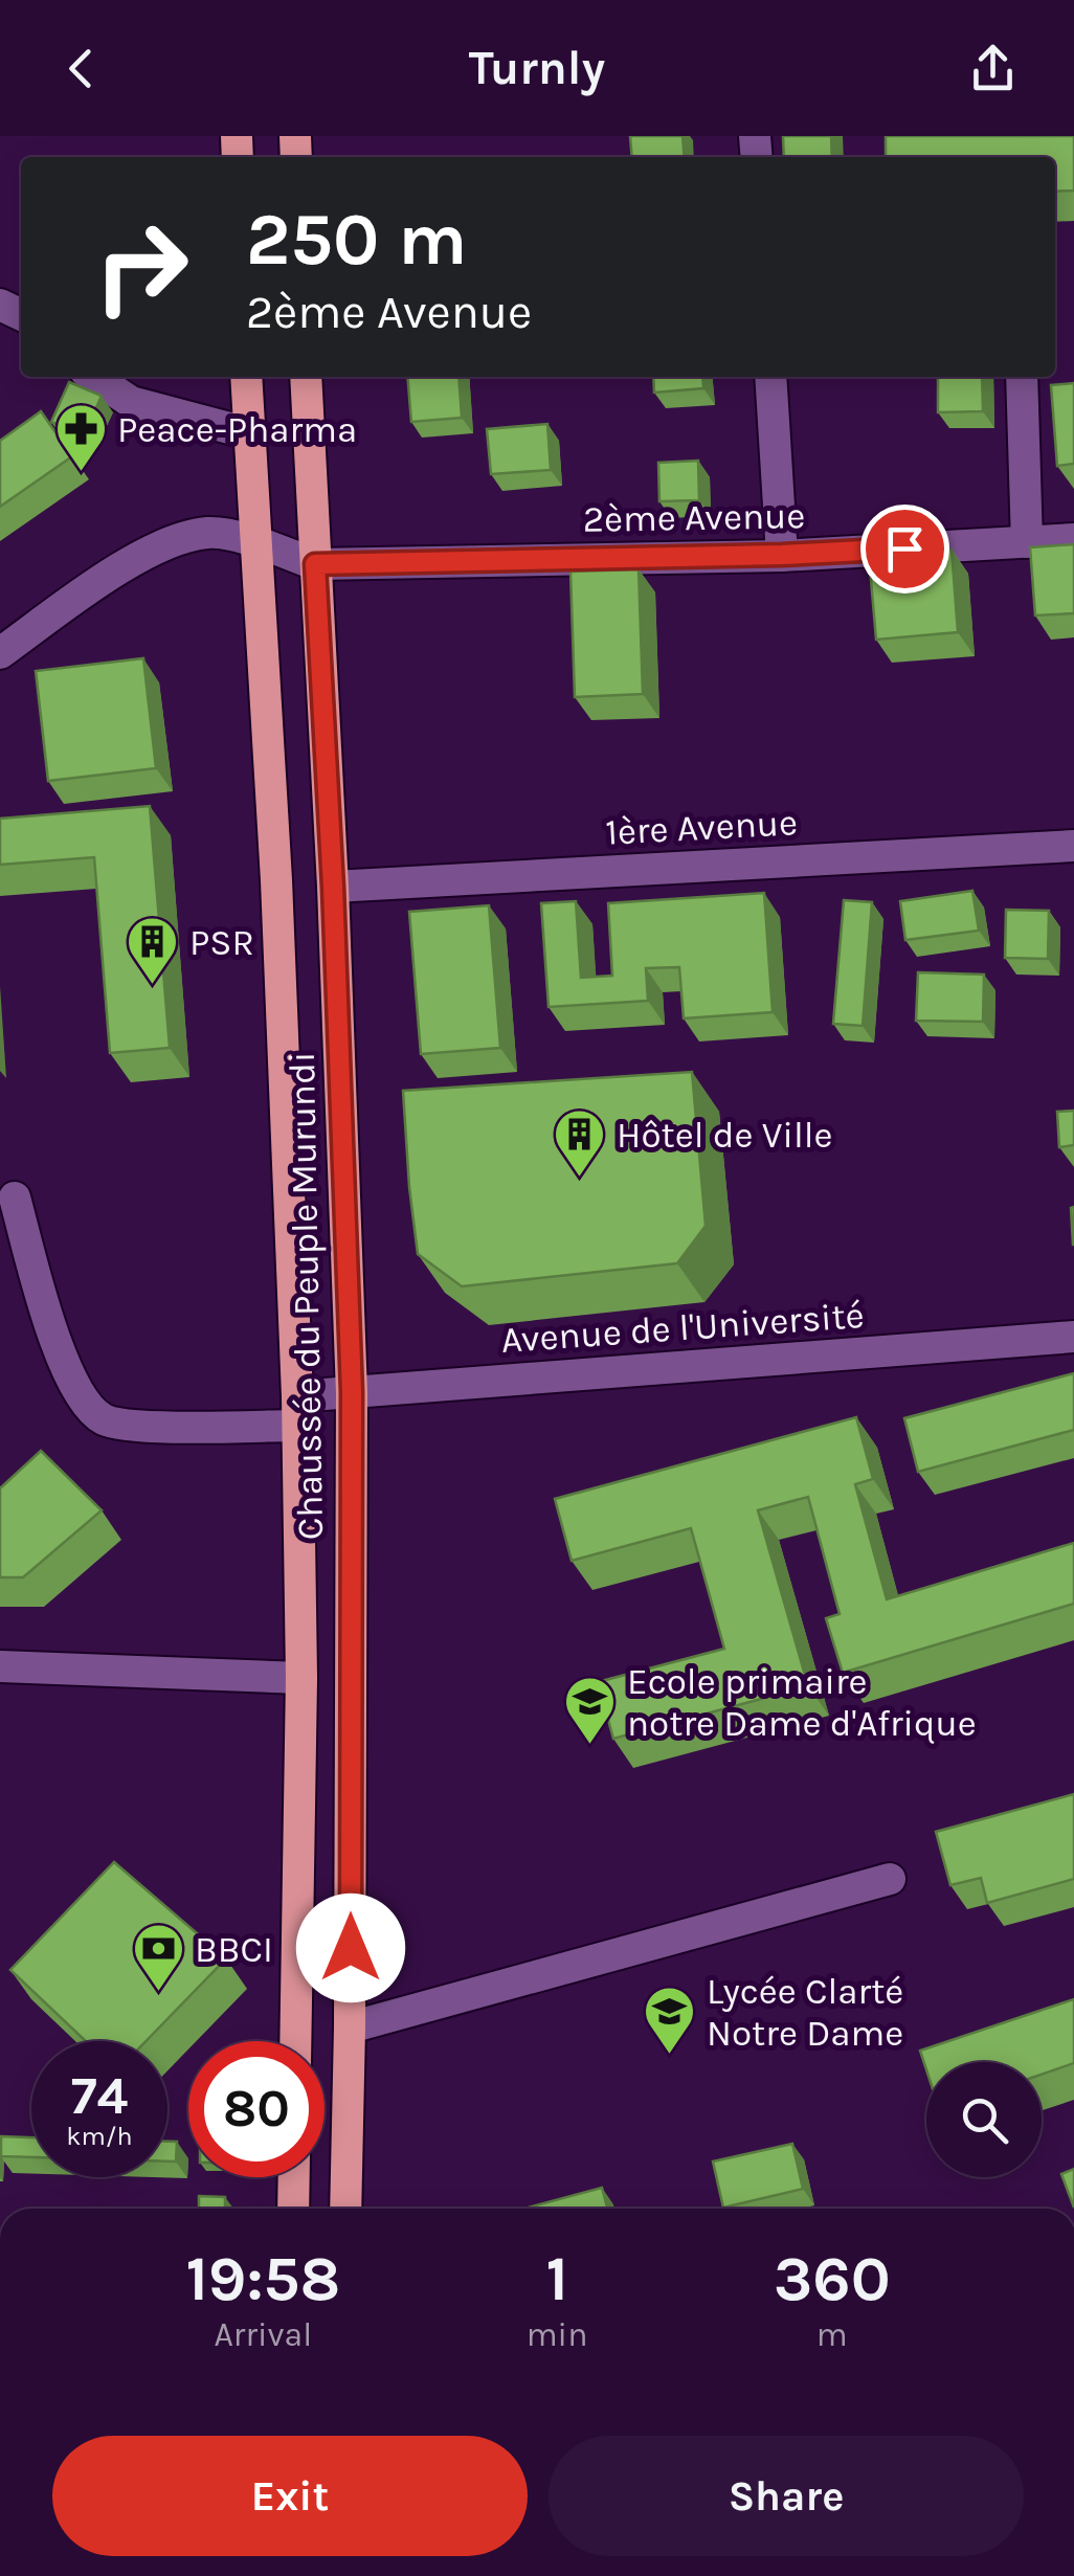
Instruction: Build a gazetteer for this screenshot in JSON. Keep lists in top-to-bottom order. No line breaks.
{"streets":{"highway":["Chaussée du Peuple Murundi"],"street":["2ème Avenue","1ère Avenue","Avenue de l'Université"]},"crossings":[["2ème Avenue","Chaussée du Peuple Murundi"],["1ère Avenue","Chaussée du Peuple Murundi"],["Chaussée du Peuple Murundi","Avenue de l'Université"]],"places":{"pharmacy":["Peace-Pharma"],"building":["PSR","Hôtel de Ville"],"school or university":["Ecole primaire notre Dame d'Afrique","Lycée Clarté Notre Dame"],"bank":["BBCI"]},"page":{"header":"Turnly","turn":["250 m","2ème Avenue"],"speed":"74 km/h","limit":"80","eta":["19:58","Arrival","1","min","360","m"],"buttons":["Exit","Share"]}}
